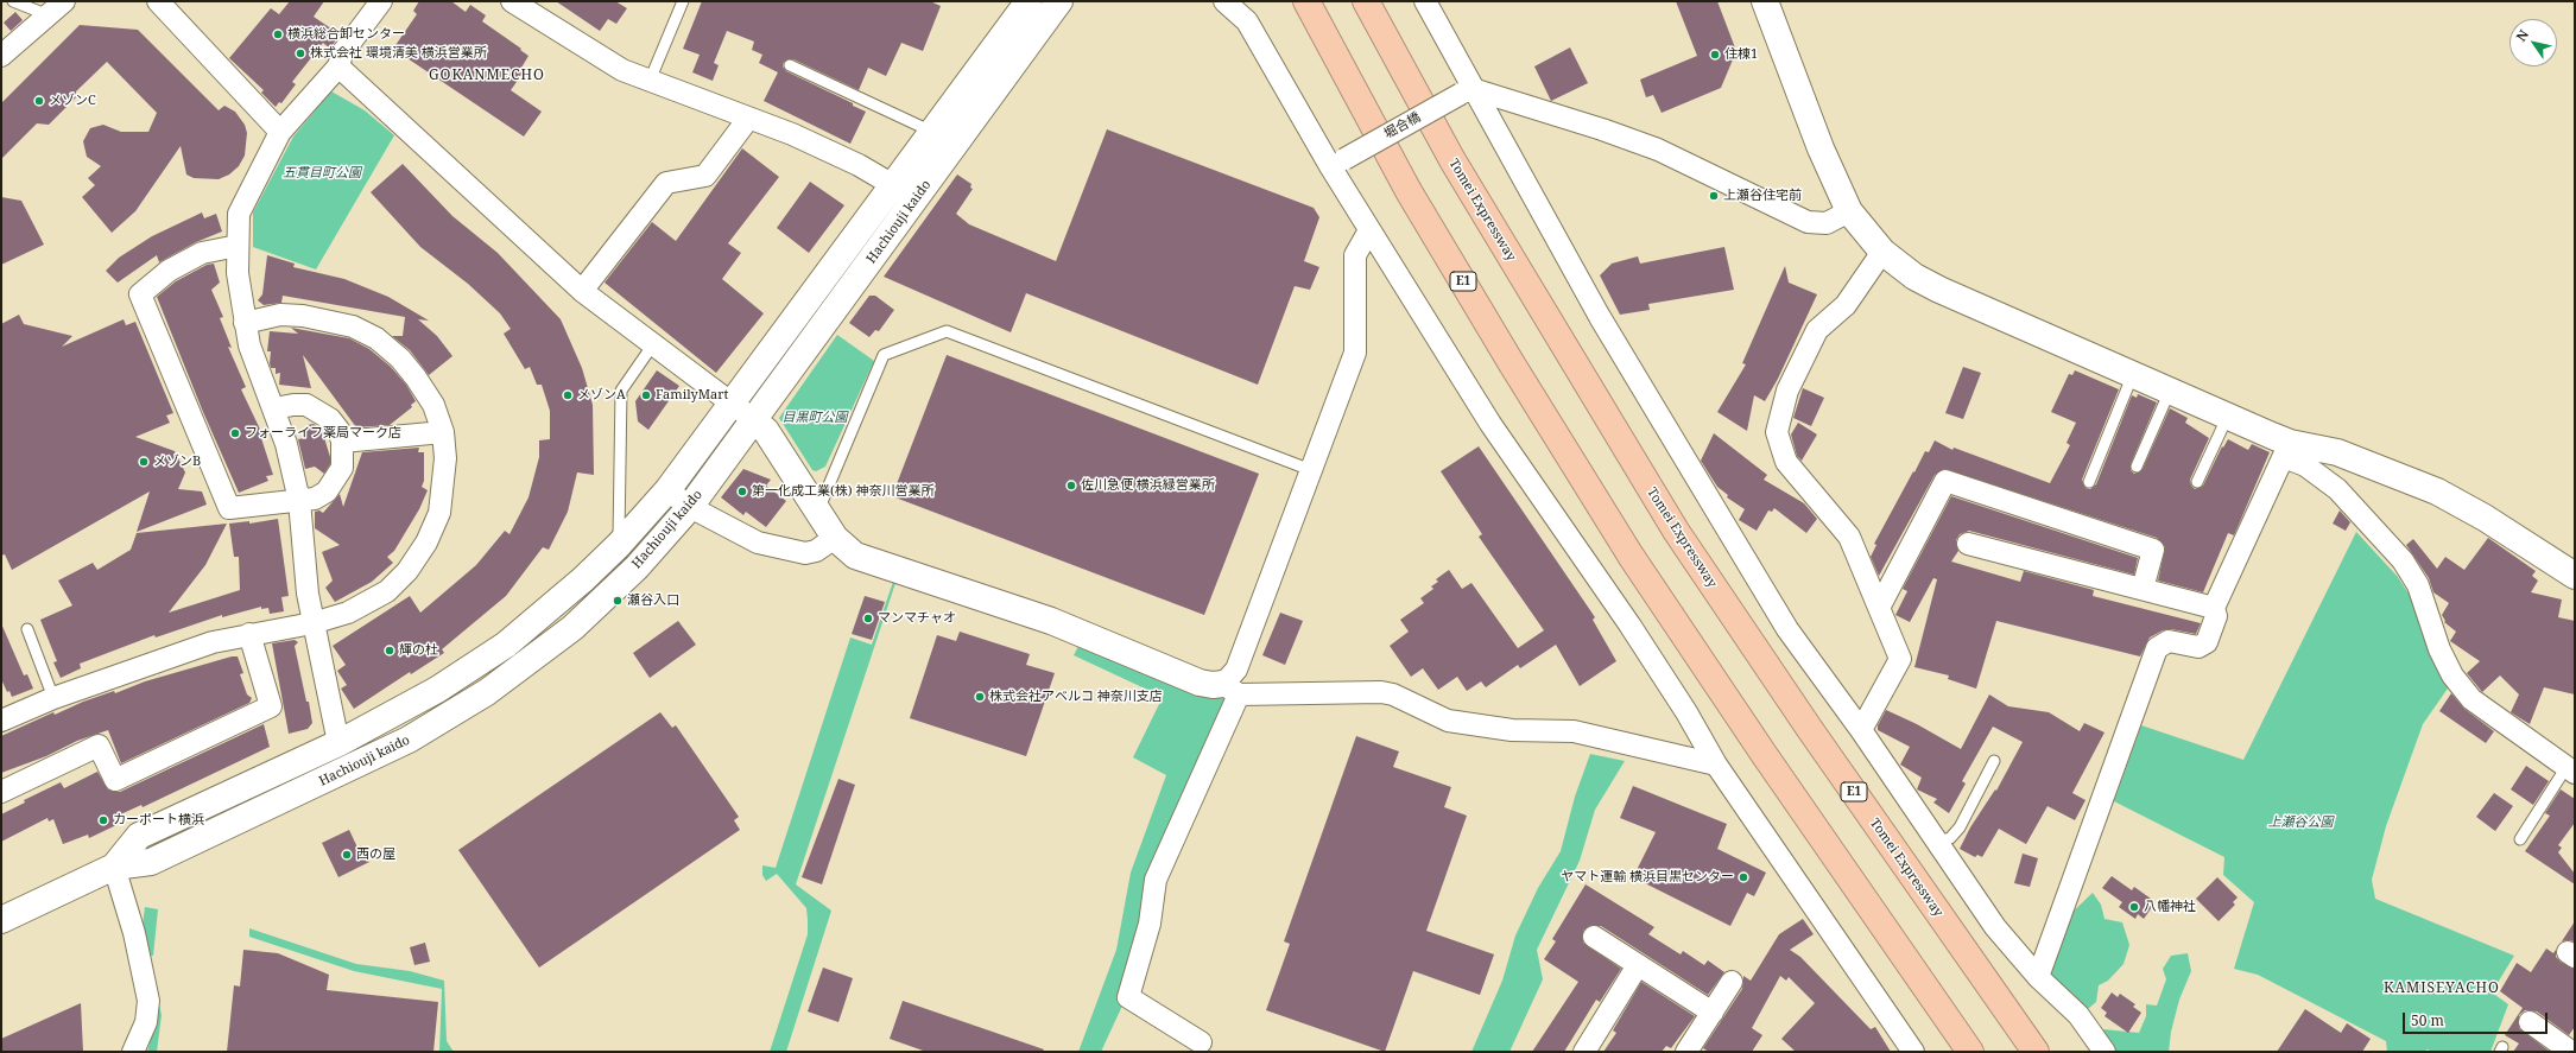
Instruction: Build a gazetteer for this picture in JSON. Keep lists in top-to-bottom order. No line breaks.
{"streets":{"highway":["Tomei Expressway","E1"],"street":["堀合橋","Hachiouji kaido"]},"districts":["GOKANMECHO","KAMISEYACHO"],"parks":["五貫目町公園","目黒町公園","上瀬谷公園"],"places":["横浜総合卸センター","株式会社 環境清美 横浜営業所","住棟1","メゾンC","上瀬谷住宅前","メゾンA","FamilyMart","フォーライフ薬局マーク店","メゾンB","佐川急便 横浜緑営業所","第一化成工業(株) 神奈川営業所","瀬谷入口","マンマチャオ","輝の杜","株式会社アベルコ 神奈川支店","カーポート横浜","西の屋","ヤマト運輸 横浜目黒センター","八幡神社"],"scale_bar":"50 m","north":"top left"}
